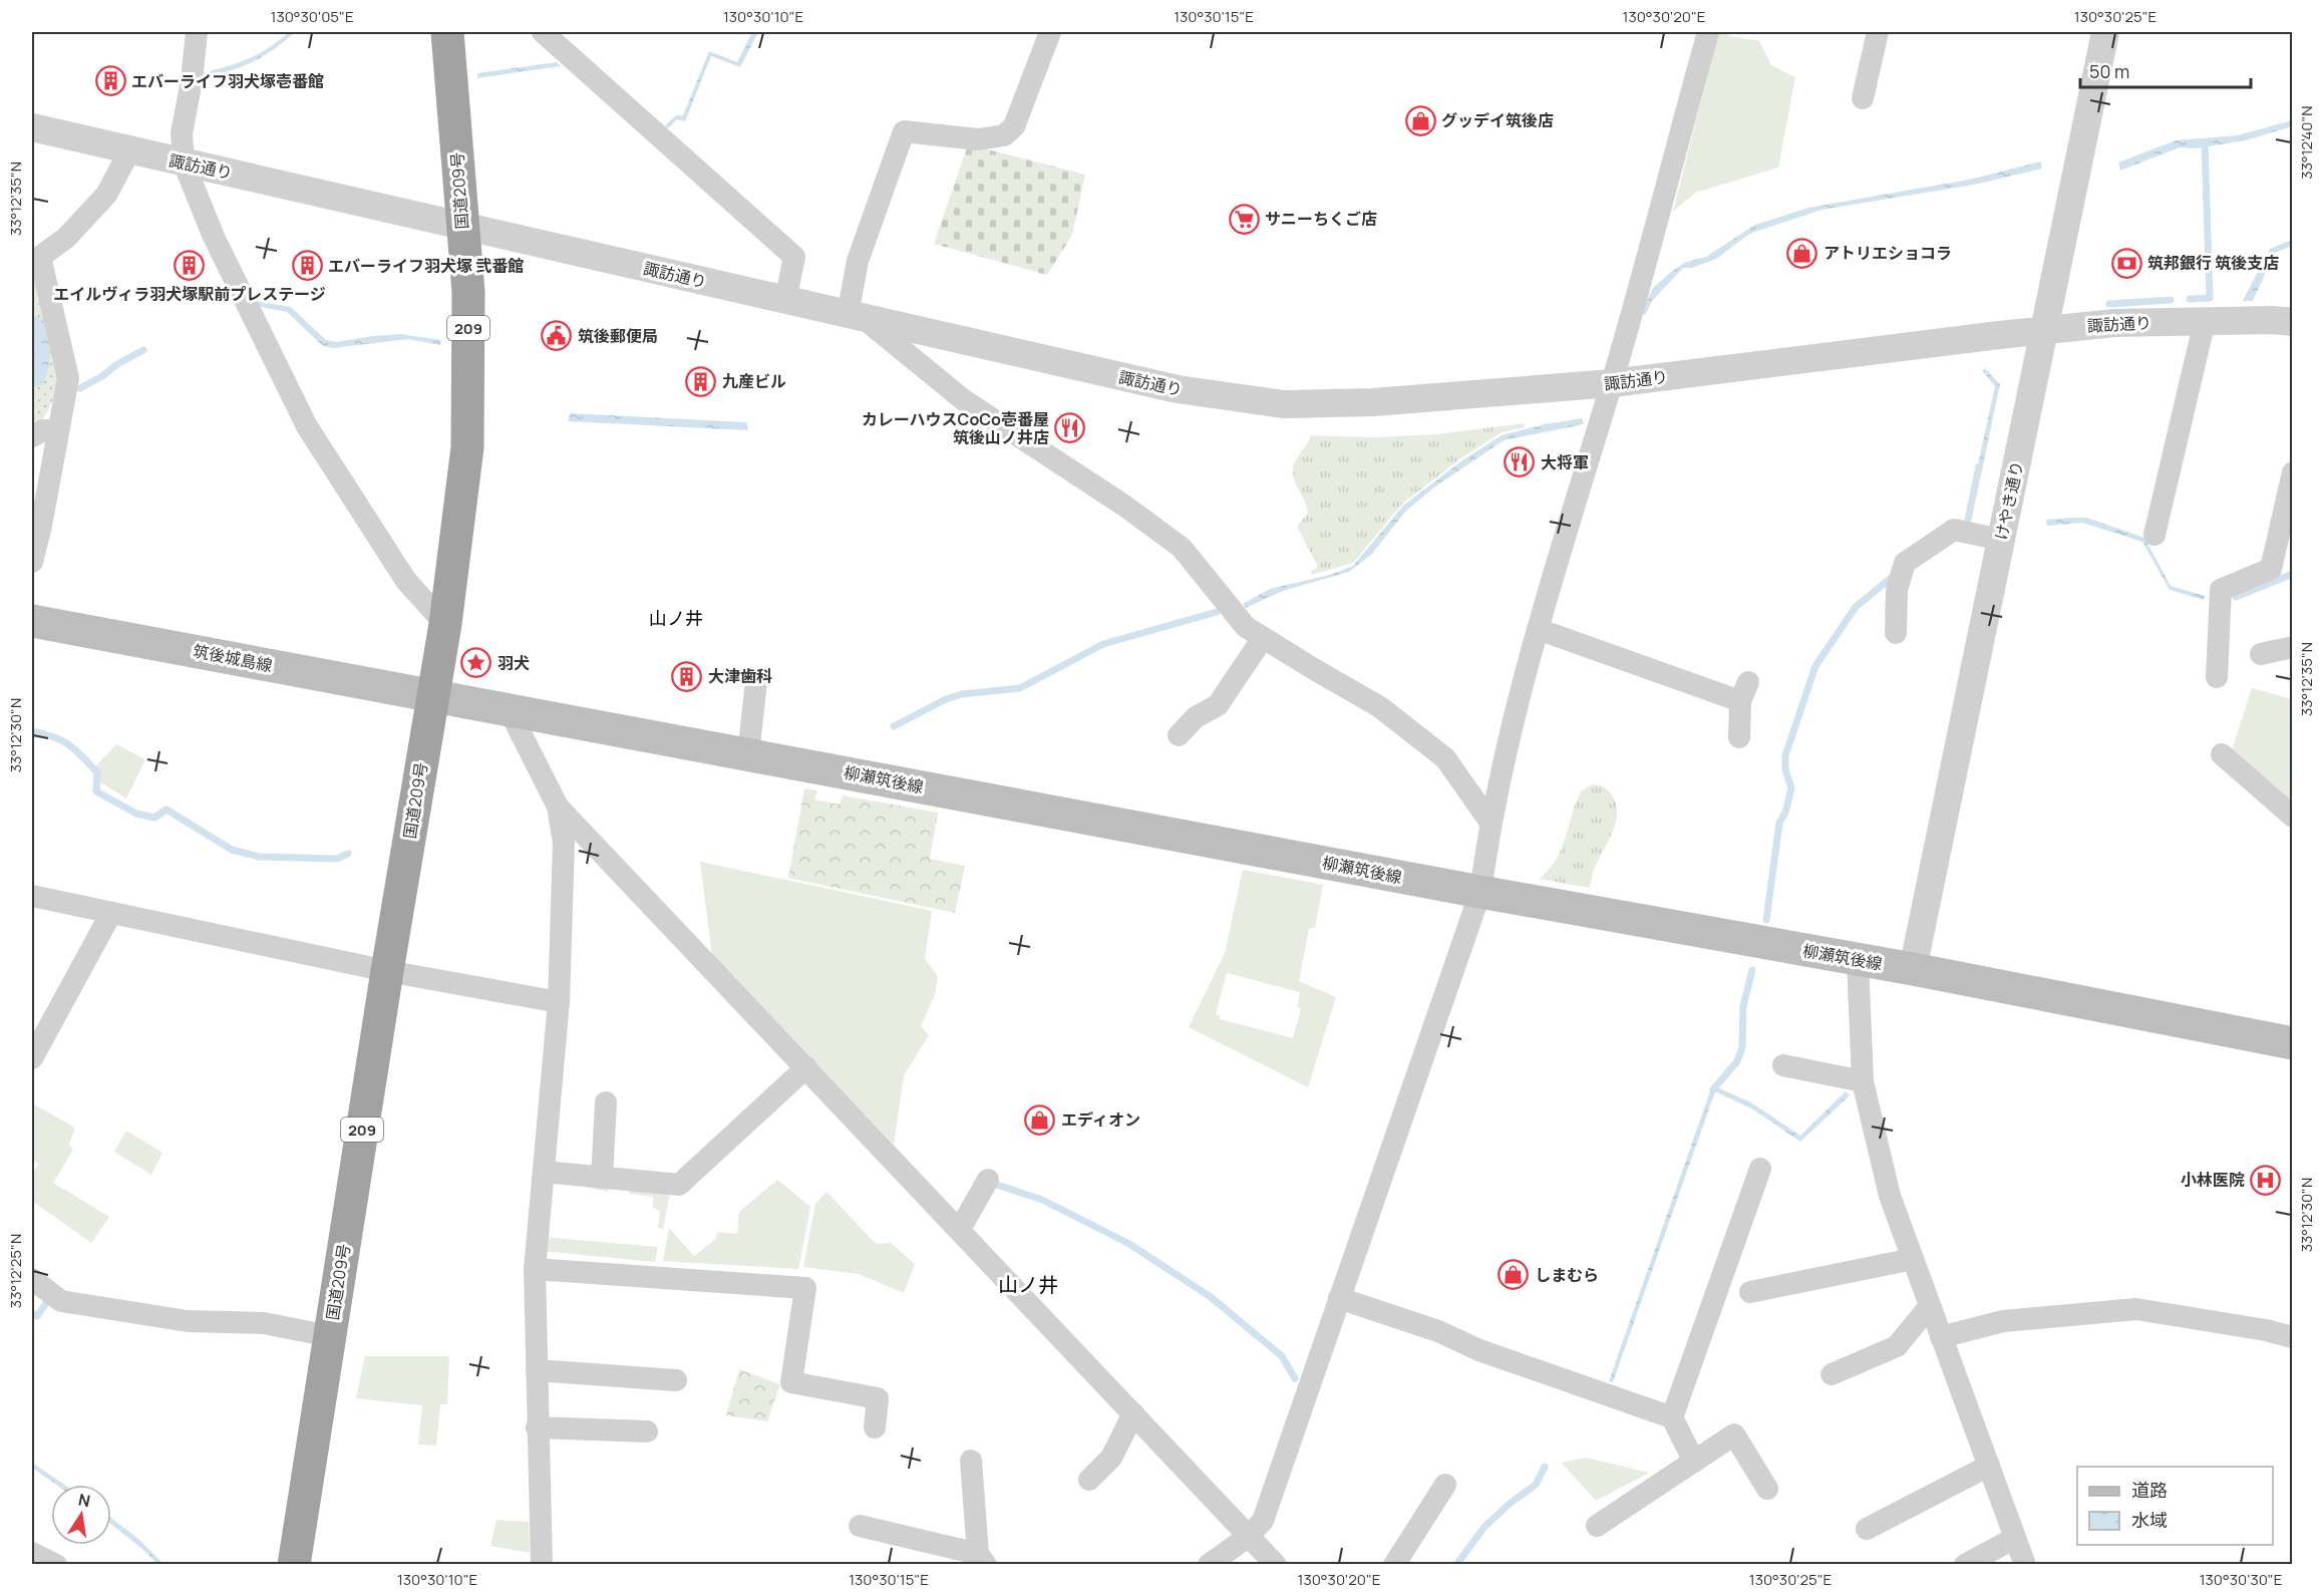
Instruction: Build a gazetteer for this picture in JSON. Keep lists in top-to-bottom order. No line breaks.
{"streets":{"highway":["国道209号","209"],"main road":["筑後城島線","柳瀬筑後線"],"street":["諏訪通り","けやき通り"]},"crossings":[["諏訪通り","国道209号"],["諏訪通り","けやき通り"],["国道209号","筑後城島線"],["国道209号","柳瀬筑後線"],["けやき通り","柳瀬筑後線"],["筑後城島線","柳瀬筑後線"]],"districts":["山ノ井","山ノ井"],"places":{"building":["エバーライフ羽犬塚壱番館","エイルヴィラ羽犬塚駅前プレステージ","エバーライフ羽犬塚 弐番館","九産ビル","大津歯科"],"shop":["グッデイ筑後店","アトリエショコラ","エディオン","しまむら"],"supermarket":["サニーちくご店"],"bank":["筑邦銀行 筑後支店"],"public building":["筑後郵便局"],"restaurant":["カレーハウスCoCo壱番屋 筑後山ノ井店","大将軍"],"place":["羽犬"],"hospital":["小林医院"]},"legend":["道路","水域"],"scale_bar":"50 m","north":"top","coordinates":["130°30'05\"E","130°30'10\"E","130°30'15\"E","130°30'20\"E","130°30'25\"E","33°12'40\"N","33°12'35\"N","33°12'30\"N","33°12'25\"N","130°30'30\"E"]}
